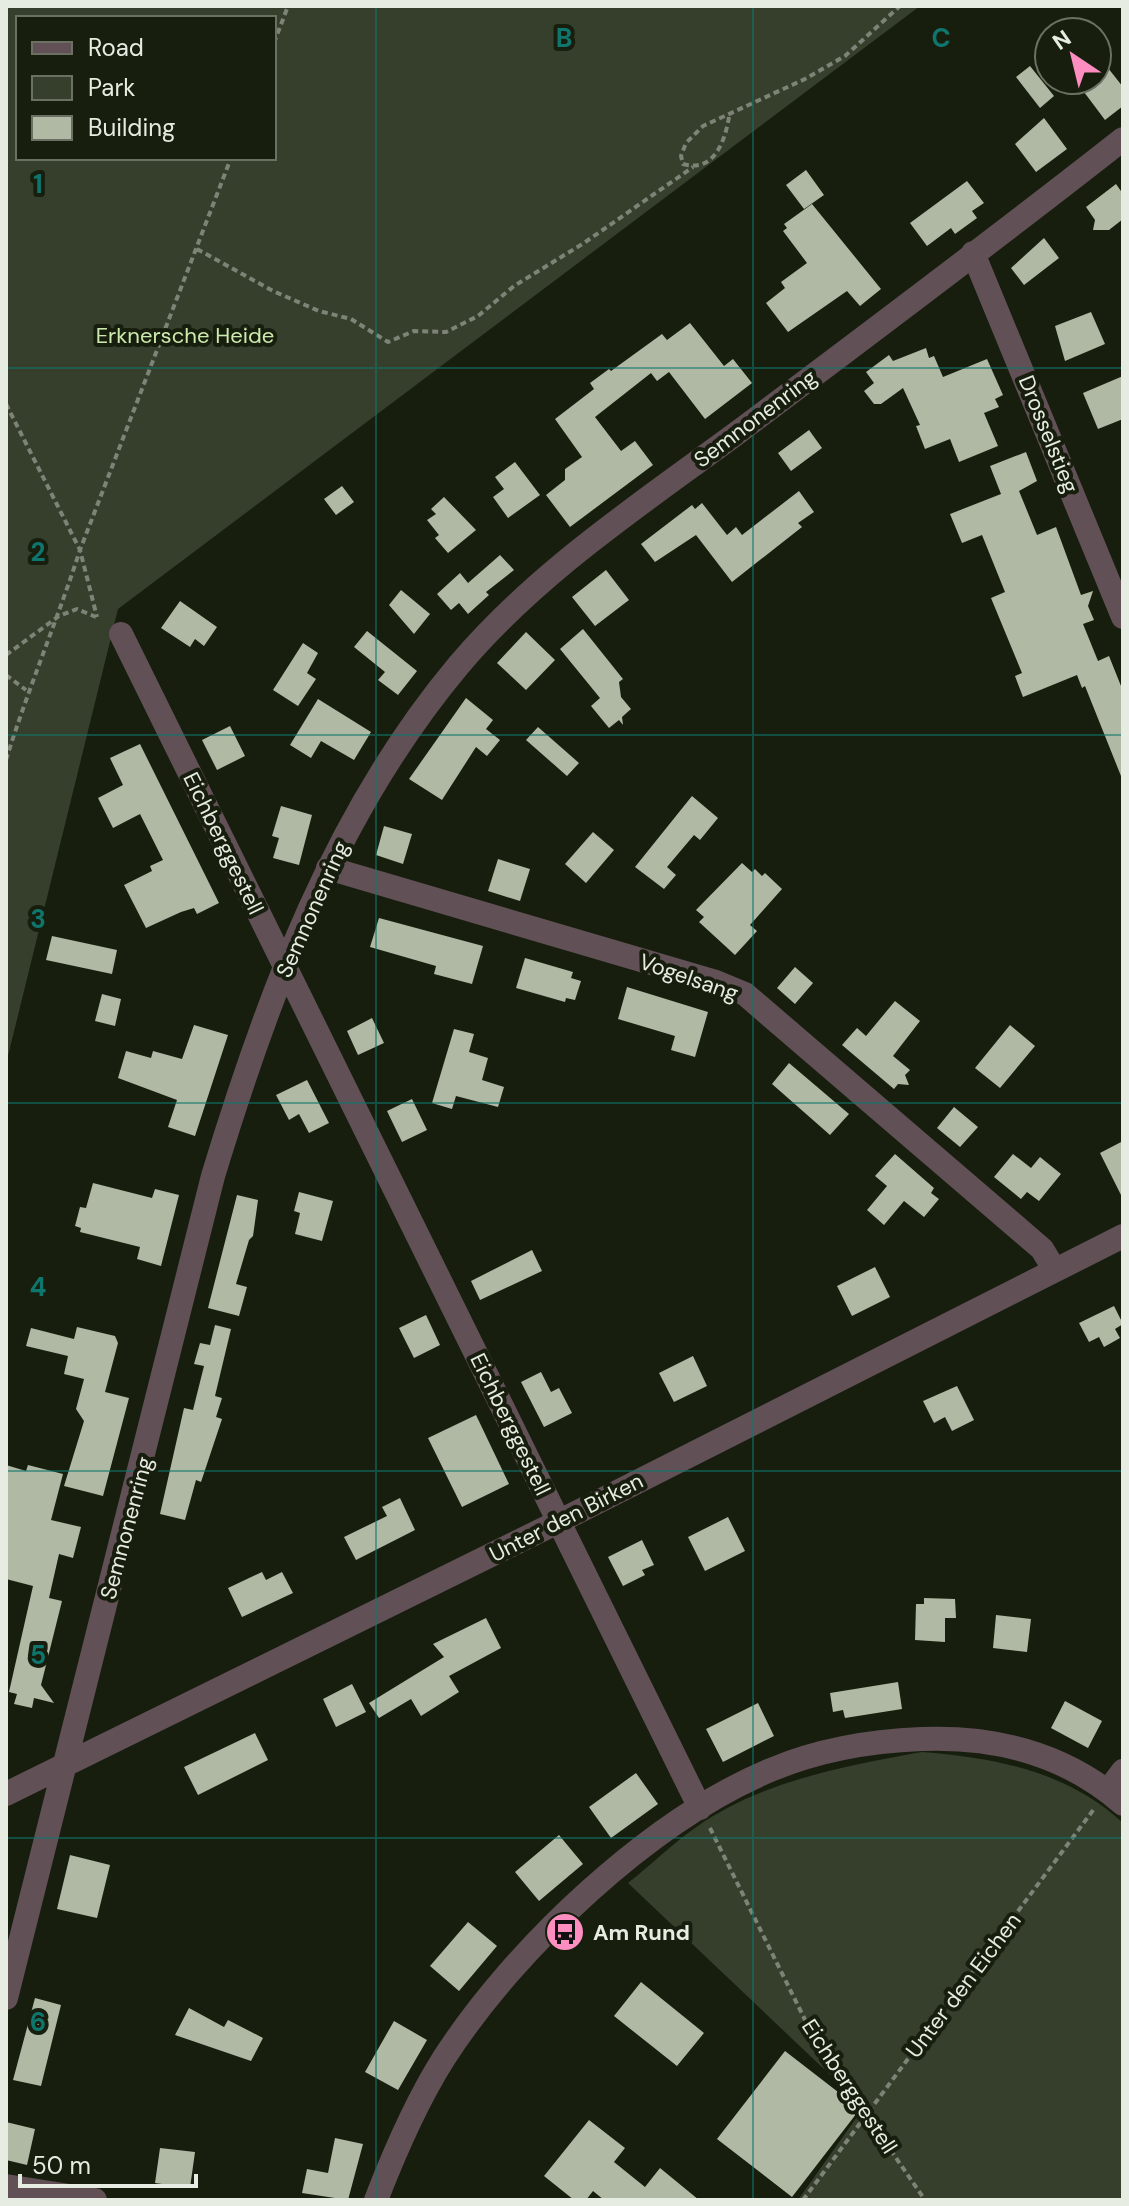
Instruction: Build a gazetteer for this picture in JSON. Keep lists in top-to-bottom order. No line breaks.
{"streets":{"street":["Semnonenring","Drosselstieg","Eichberggestell","Vogelsang","Unter den Birken"],"path":["Unter den Eichen"]},"crossings":[["Semnonenring","Drosselstieg"],["Semnonenring","Eichberggestell"],["Semnonenring","Vogelsang"],["Semnonenring","Unter den Birken"],["Eichberggestell","Unter den Birken"],["Eichberggestell","Unter den Eichen"],["Vogelsang","Unter den Birken"]],"parks":["Erknersche Heide"],"places":{"bus stop":["Am Rund"]},"legend":["Road","Park","Building"],"scale_bar":"50 m","north":"top left","grid":{"columns":["B","C"],"rows":["1","2","3","4","5","6"]}}
